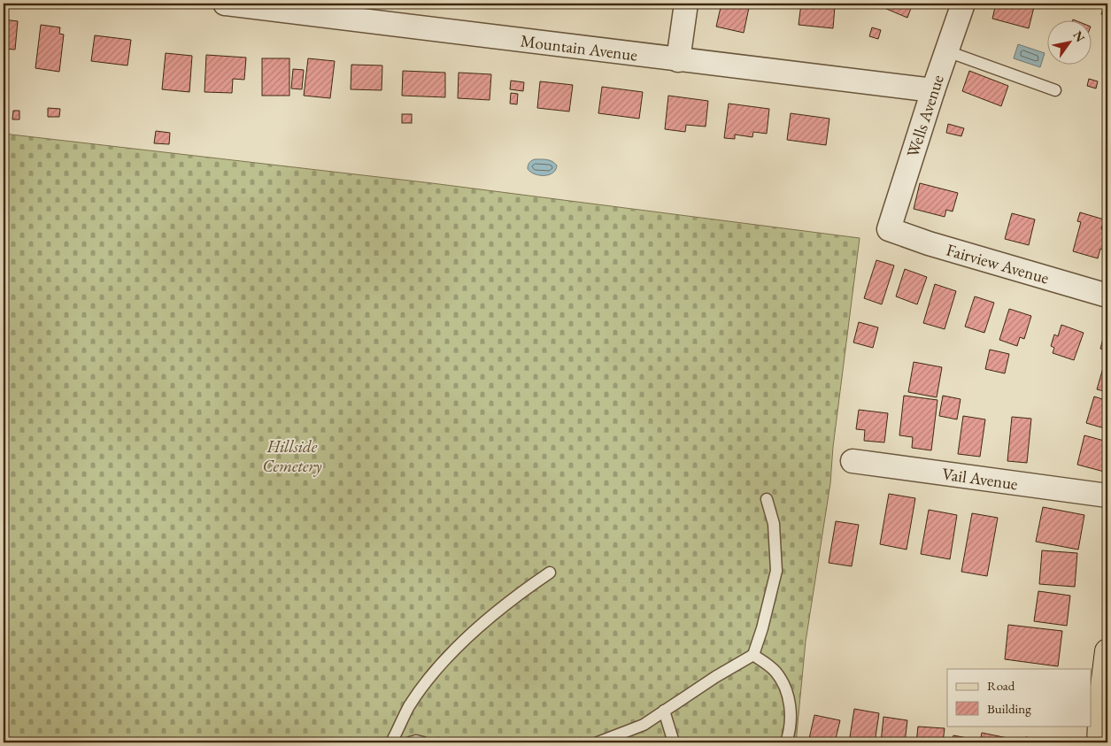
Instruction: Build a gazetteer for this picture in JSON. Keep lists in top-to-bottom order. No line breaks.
{"streets":{"street":["Mountain Avenue","Wells Avenue","Fairview Avenue","Vail Avenue"]},"crossings":[["Mountain Avenue","Wells Avenue"],["Wells Avenue","Fairview Avenue"]],"parks":["Hillside Cemetery"],"legend":["Road","Building"],"north":"top right"}
